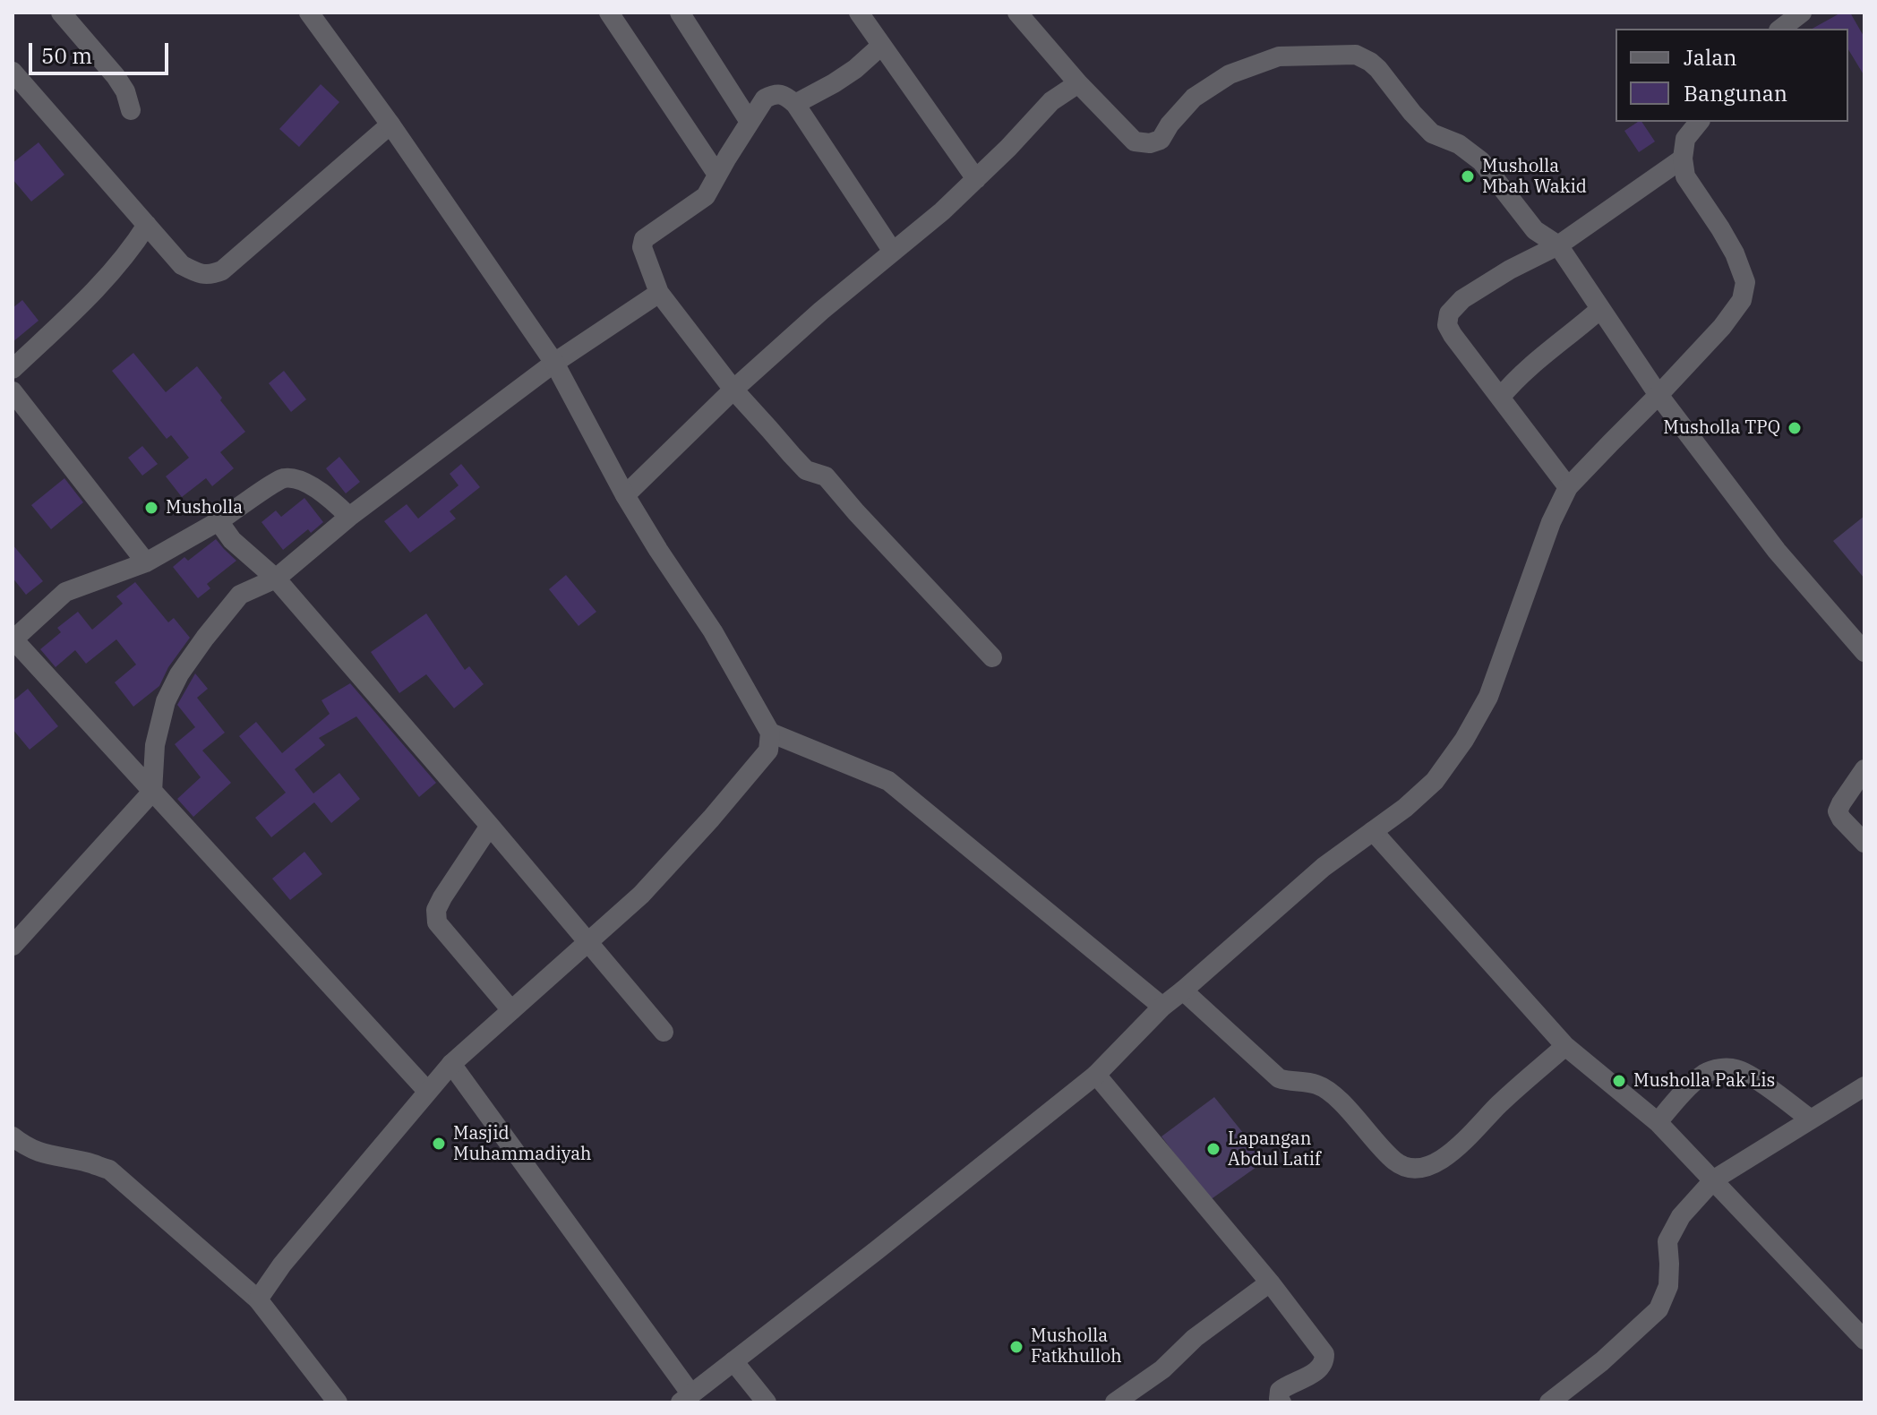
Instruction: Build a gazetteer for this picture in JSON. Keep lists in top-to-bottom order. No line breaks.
{"places":["Musholla Mbah Wakid","Musholla TPQ","Musholla","Musholla Pak Lis","Masjid Muhammadiyah","Lapangan Abdul Latif","Musholla Fatkhulloh"],"legend":["Jalan","Bangunan"],"scale_bar":"50 m"}
